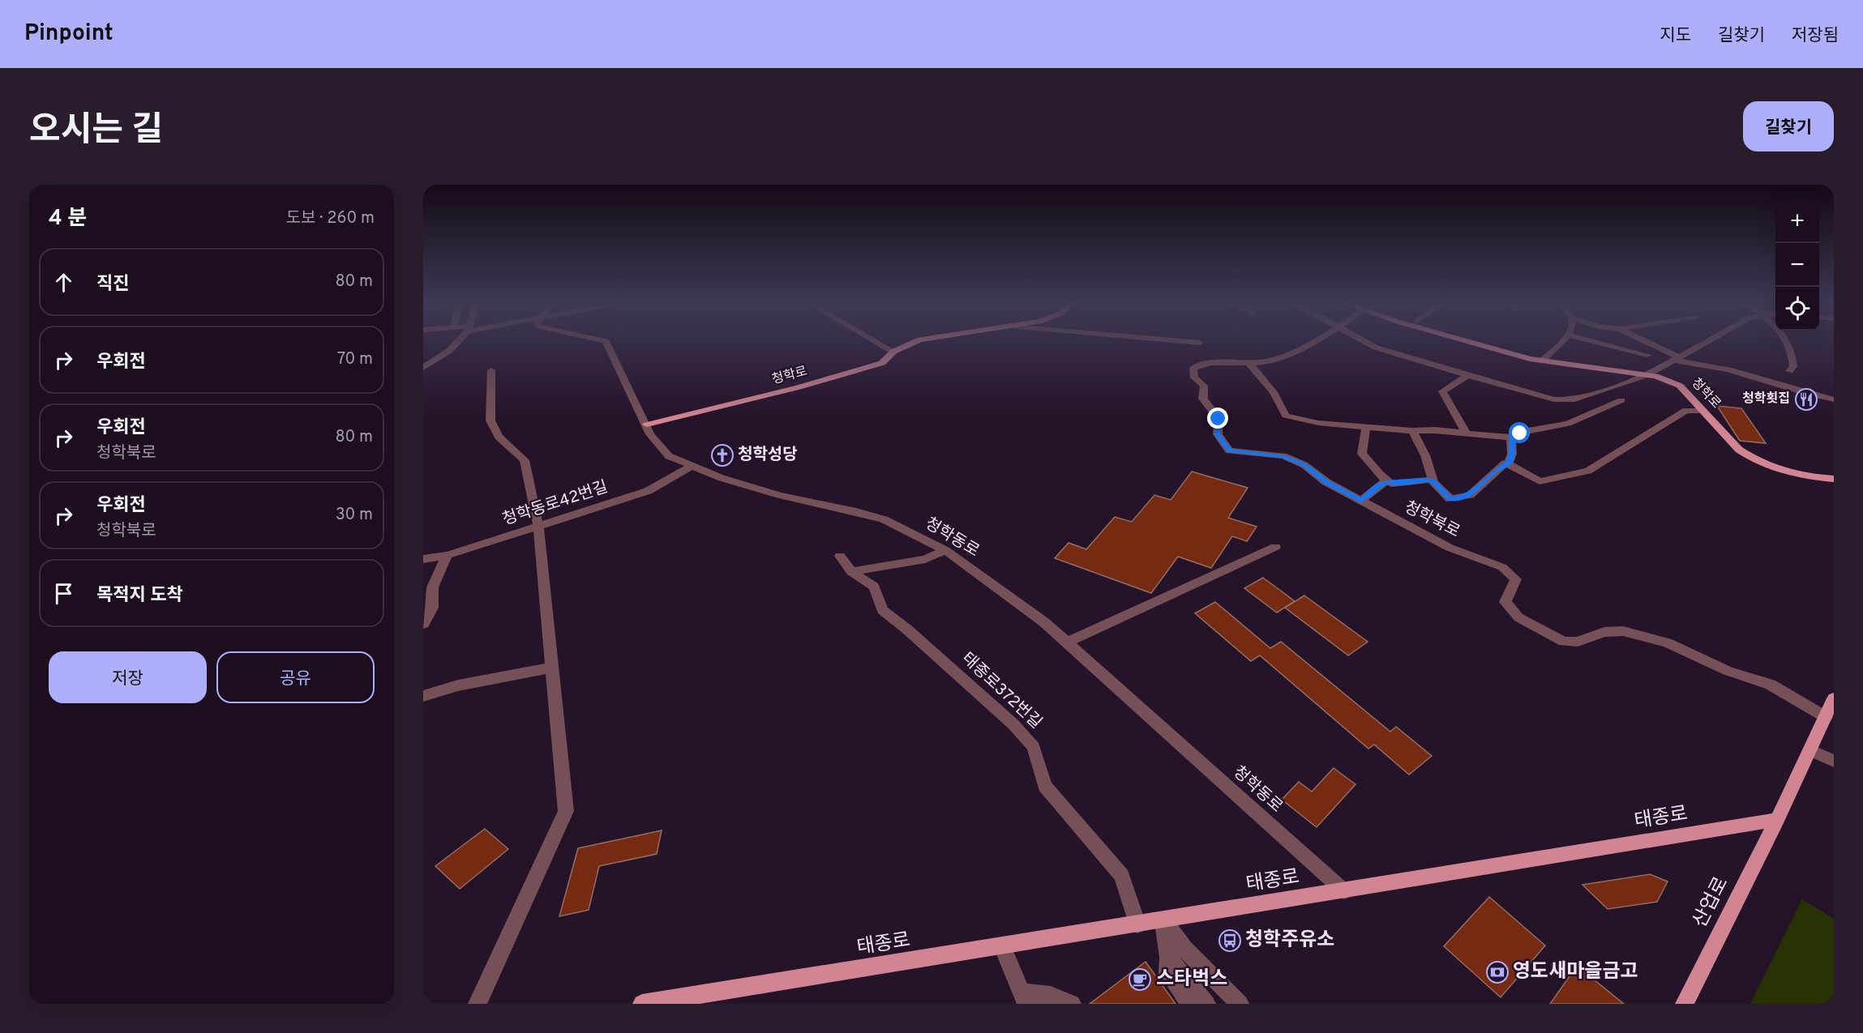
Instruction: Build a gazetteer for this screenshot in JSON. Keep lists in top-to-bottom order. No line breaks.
{"streets":{"main road":["청학로","태종로","산업로"],"street":["청학동로42번길","청학북로","청학동로","태종로372번길"]},"crossings":[["청학로","청학동로"],["청학동로42번길","청학동로"],["청학동로","태종로"],["태종로372번길","태종로"],["태종로","산업로"]],"places":{"restaurant":["청학횟집"],"church":["청학성당"],"bus stop":["청학주유소"],"bank":["영도새마을금고"],"cafe":["스타벅스"]},"page":{"header":"Pinpoint","nav":["지도","길찾기","저장됨"],"title":"오시는 길","buttons":["길찾기",["저장","공유"]],"heading":["4 분","도보 · 260 m"],"map_buttons":["+","−"],"list":[["직진","80 m"],["우회전","70 m"],["우회전","청학북로","80 m"],["우회전","청학북로","30 m"],"목적지 도착"]}}
